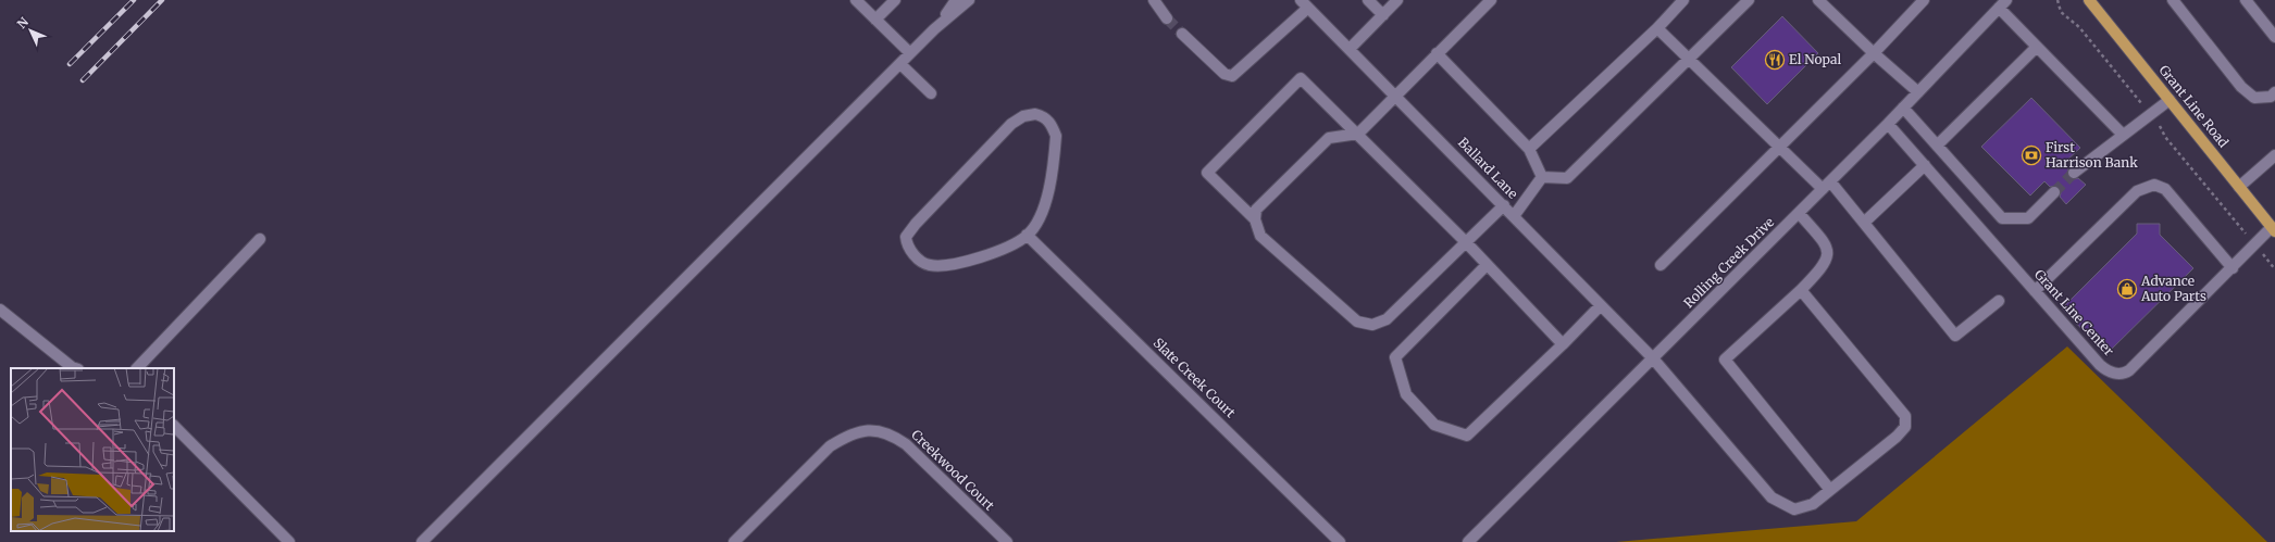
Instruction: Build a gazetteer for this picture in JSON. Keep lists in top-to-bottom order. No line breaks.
{"streets":{"main road":["Grant Line Road"],"street":["Ballard Lane","Rolling Creek Drive","Grant Line Center","Slate Creek Court","Creekwood Court"]},"crossings":[["Grant Line Road","Grant Line Center"],["Ballard Lane","Rolling Creek Drive"],["Rolling Creek Drive","Grant Line Center"]],"places":{"restaurant":["El Nopal"],"bank":["First Harrison Bank"],"shop":["Advance Auto Parts"]},"north":"top left"}
